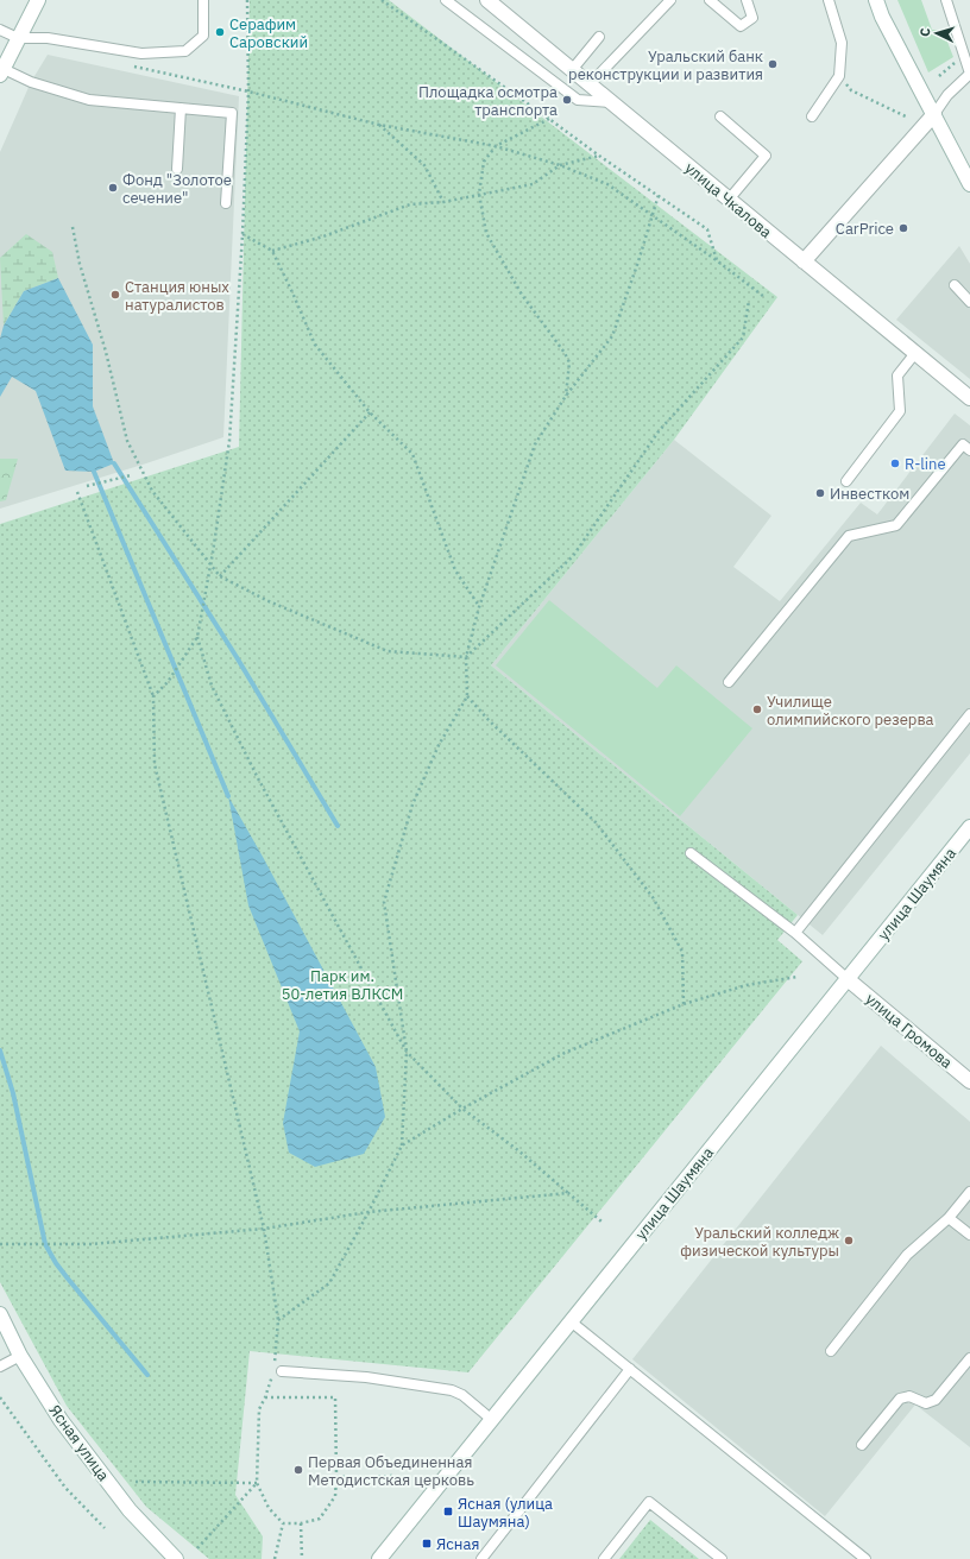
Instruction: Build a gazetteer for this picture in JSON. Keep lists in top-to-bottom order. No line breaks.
{"streets":{"street":["улица Чкалова","улица Шаумяна","улица Громова","Ясная улица"]},"crossings":[["улица Шаумяна","улица Громова"]],"parks":["Парк им. 50-летия ВЛКСМ"],"places":{"other":["Серафим Саровский","Уральский банк реконструкции и развития","Площадка осмотра транспорта","Фонд \"Золотое сечение\"","CarPrice","Станция юных натуралистов","R-line","Инвестком","Училище олимпийского резерва","Уральский колледж физической культуры","Первая Объединенная Методистская церковь"],"transit":["Ясная (улица Шаумяна)","Ясная"]},"north":"left"}
